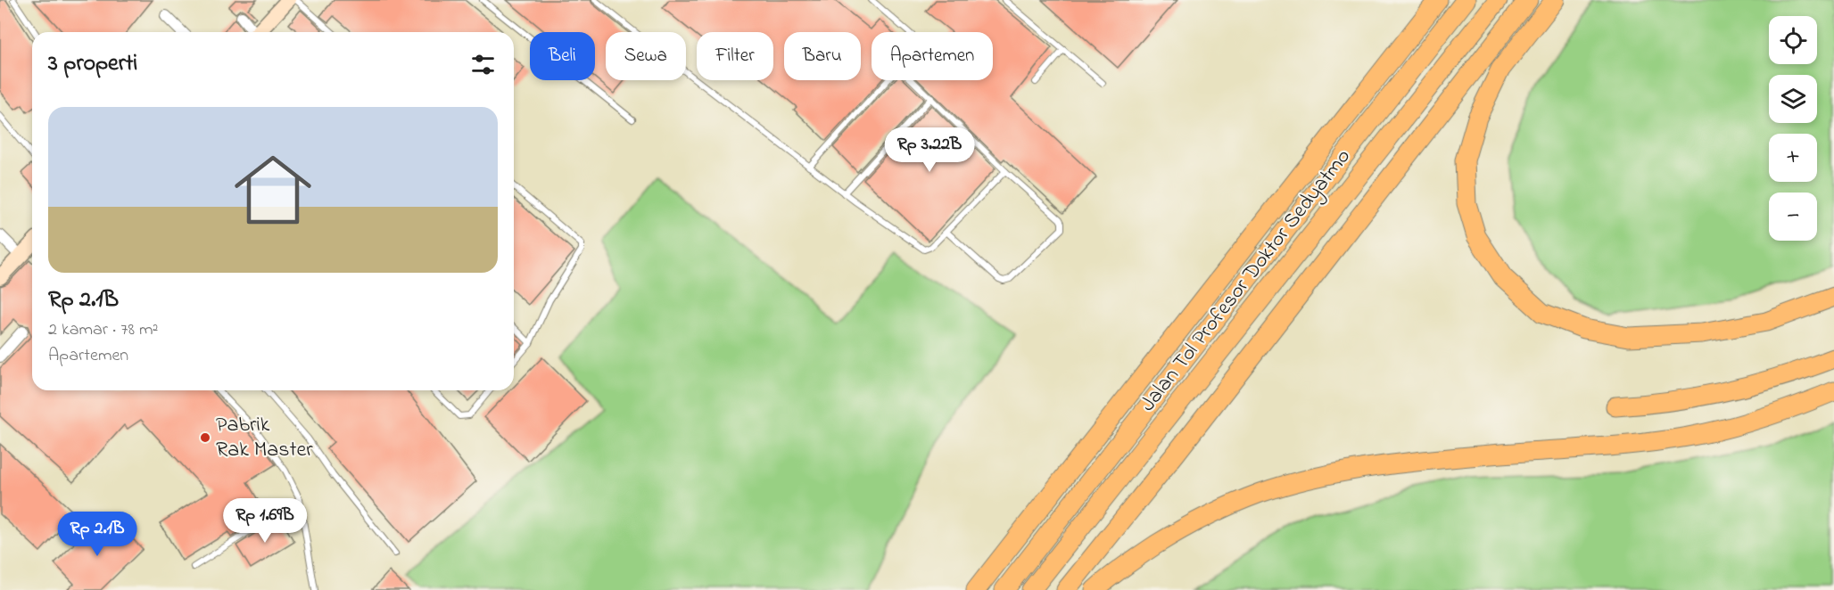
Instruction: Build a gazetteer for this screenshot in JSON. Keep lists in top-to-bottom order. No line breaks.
{"streets":{"highway":["Jalan Tol Profesor Doktor Sedyatmo"]},"places":["Pabrik Rak Master"],"page":{"map_buttons":["+","−"],"chip":["Beli","Sewa","Filter","Baru","Apartemen"],"heading":"3 properti","list":[{"name":"Rp 2.1B","note":"2 kamar · 78 m² · Apartemen"}],"price":["Rp 3.22B","Rp 1.69B","Rp 2.1B"]}}
